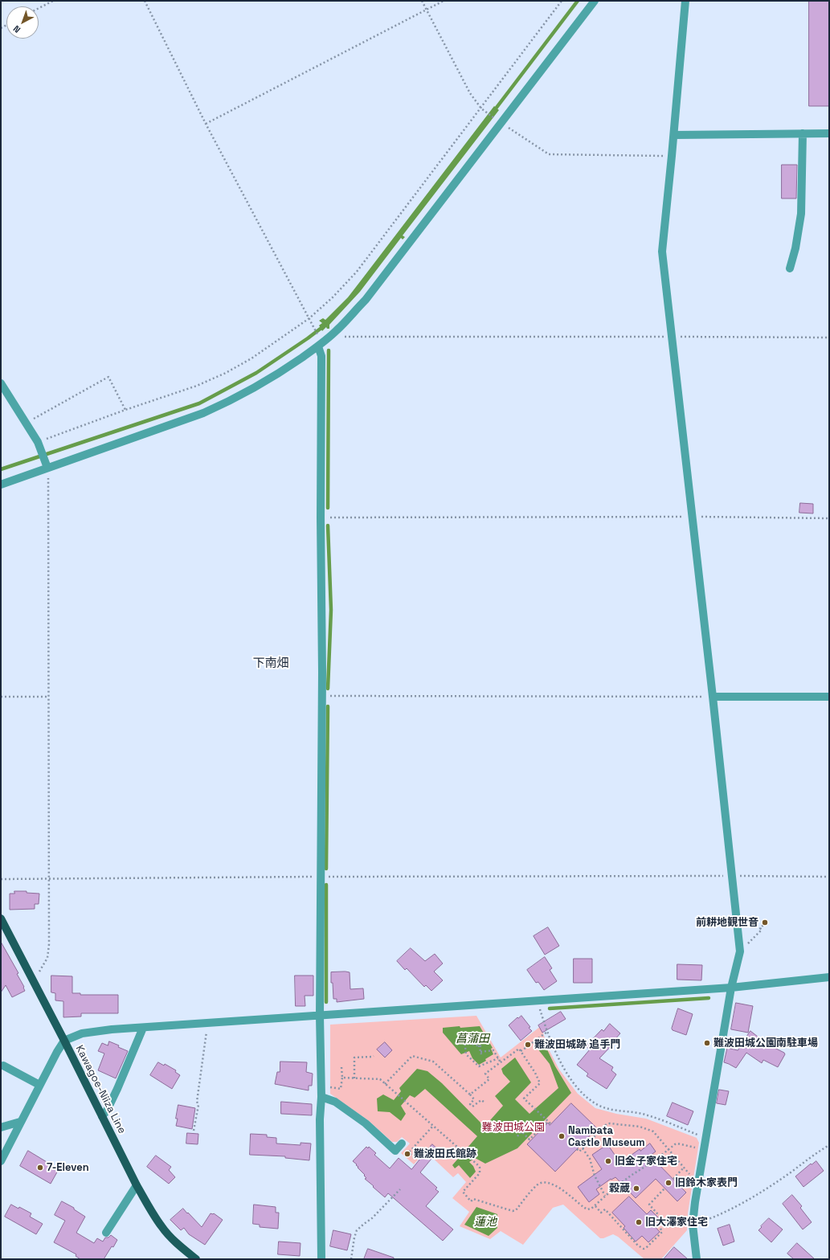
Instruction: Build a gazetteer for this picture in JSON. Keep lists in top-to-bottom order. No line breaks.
{"streets":{"main road":["Kawagoe-Niiza Line"]},"districts":["下南畑"],"water":["菖蒲田","蓮池"],"parks":["難波田城公園"],"places":["前耕地観世音","難波田城公園南駐車場","難波田城跡 追手門","Nambata Castle Museum","難波田氏館跡","旧金子家住宅","7-Eleven","旧鈴木家表門","穀蔵","旧大澤家住宅"],"north":"bottom left"}
